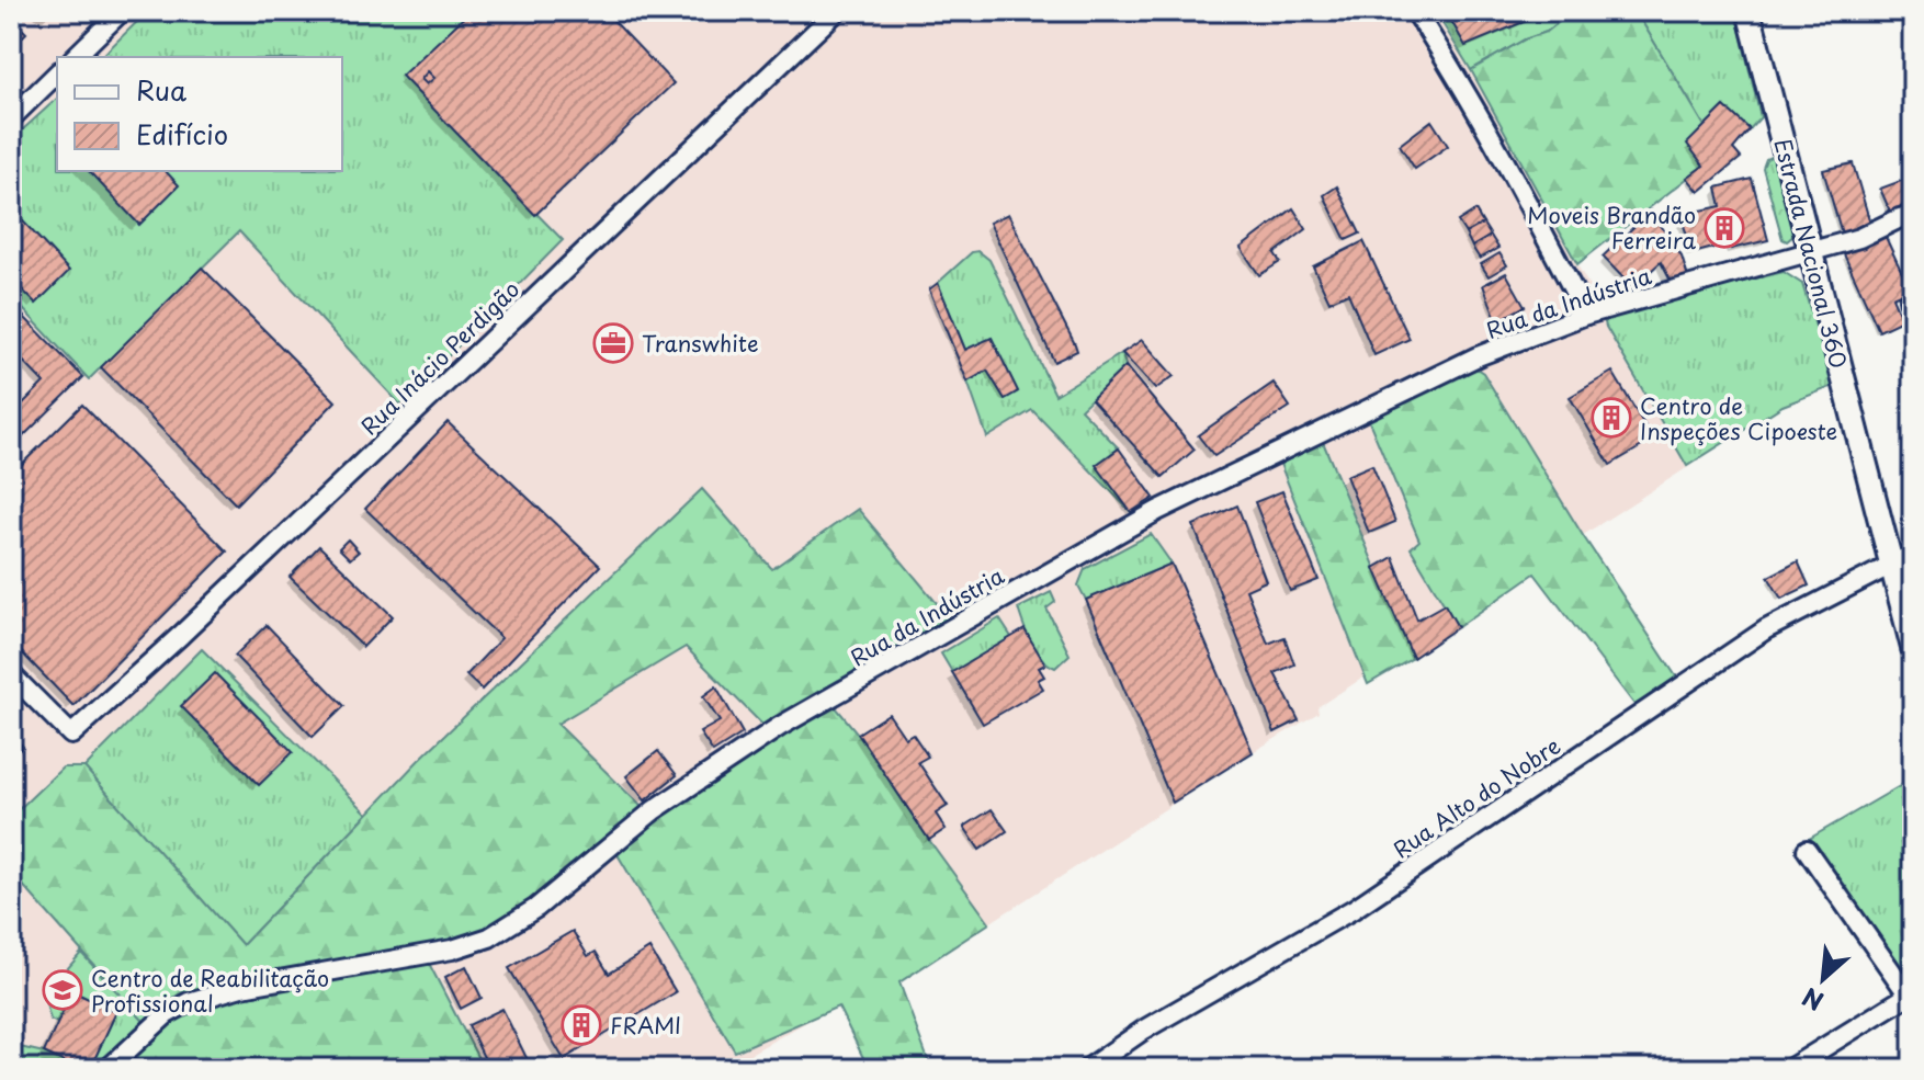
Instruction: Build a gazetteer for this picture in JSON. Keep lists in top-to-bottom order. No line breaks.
{"streets":{"main road":["Estrada Nacional 360"],"street":["Rua da Indústria","Rua Inácio Perdigão","Rua Alto do Nobre"]},"crossings":[["Estrada Nacional 360","Rua da Indústria"],["Estrada Nacional 360","Rua Alto do Nobre"]],"places":{"building":["Moveis Brandão Ferreira","Centro de Inspeções Cipoeste","FRAMI"],"office":["Transwhite"],"school or university":["Centro de Reabilitação Profissional"]},"legend":["Rua","Edifício"],"north":"bottom left"}
